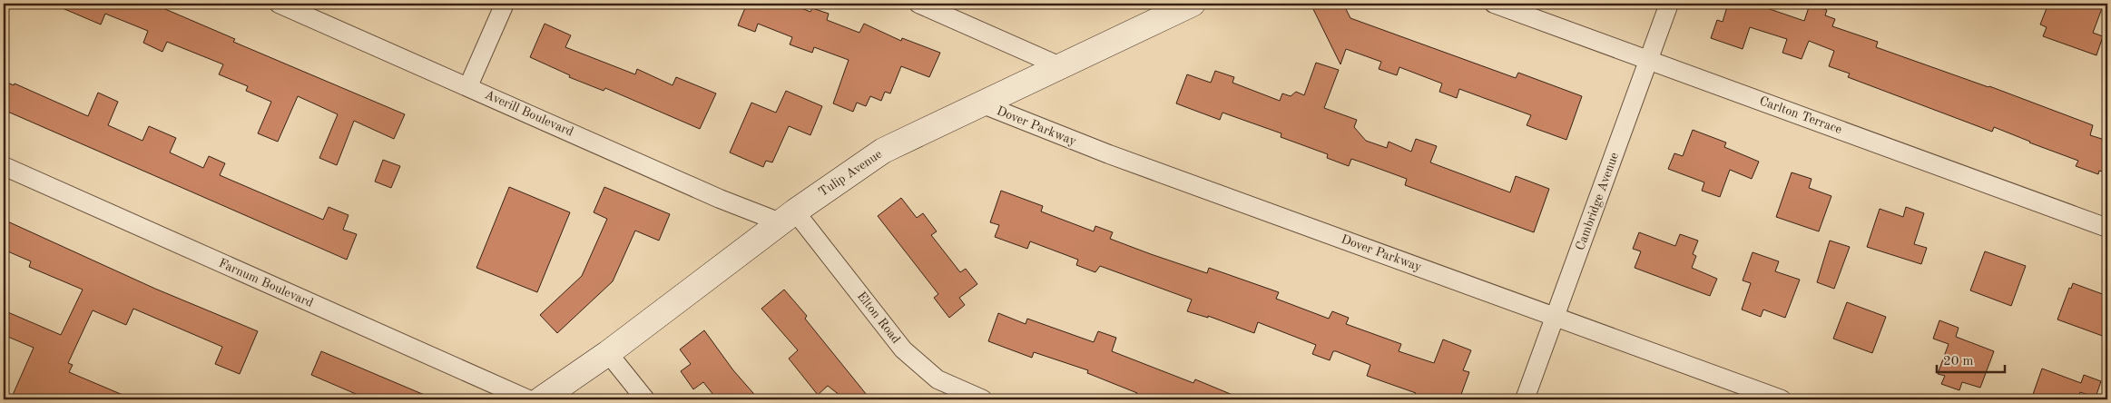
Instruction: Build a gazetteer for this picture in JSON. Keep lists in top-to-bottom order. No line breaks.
{"streets":{"main road":["Tulip Avenue"],"street":["Averill Boulevard","Carlton Terrace","Dover Parkway","Cambridge Avenue","Farnum Boulevard","Elton Road"]},"crossings":[["Averill Boulevard","Tulip Avenue"],["Averill Boulevard","Elton Road"],["Carlton Terrace","Cambridge Avenue"],["Dover Parkway","Tulip Avenue"],["Dover Parkway","Cambridge Avenue"],["Tulip Avenue","Elton Road"]],"scale_bar":"20 m"}
